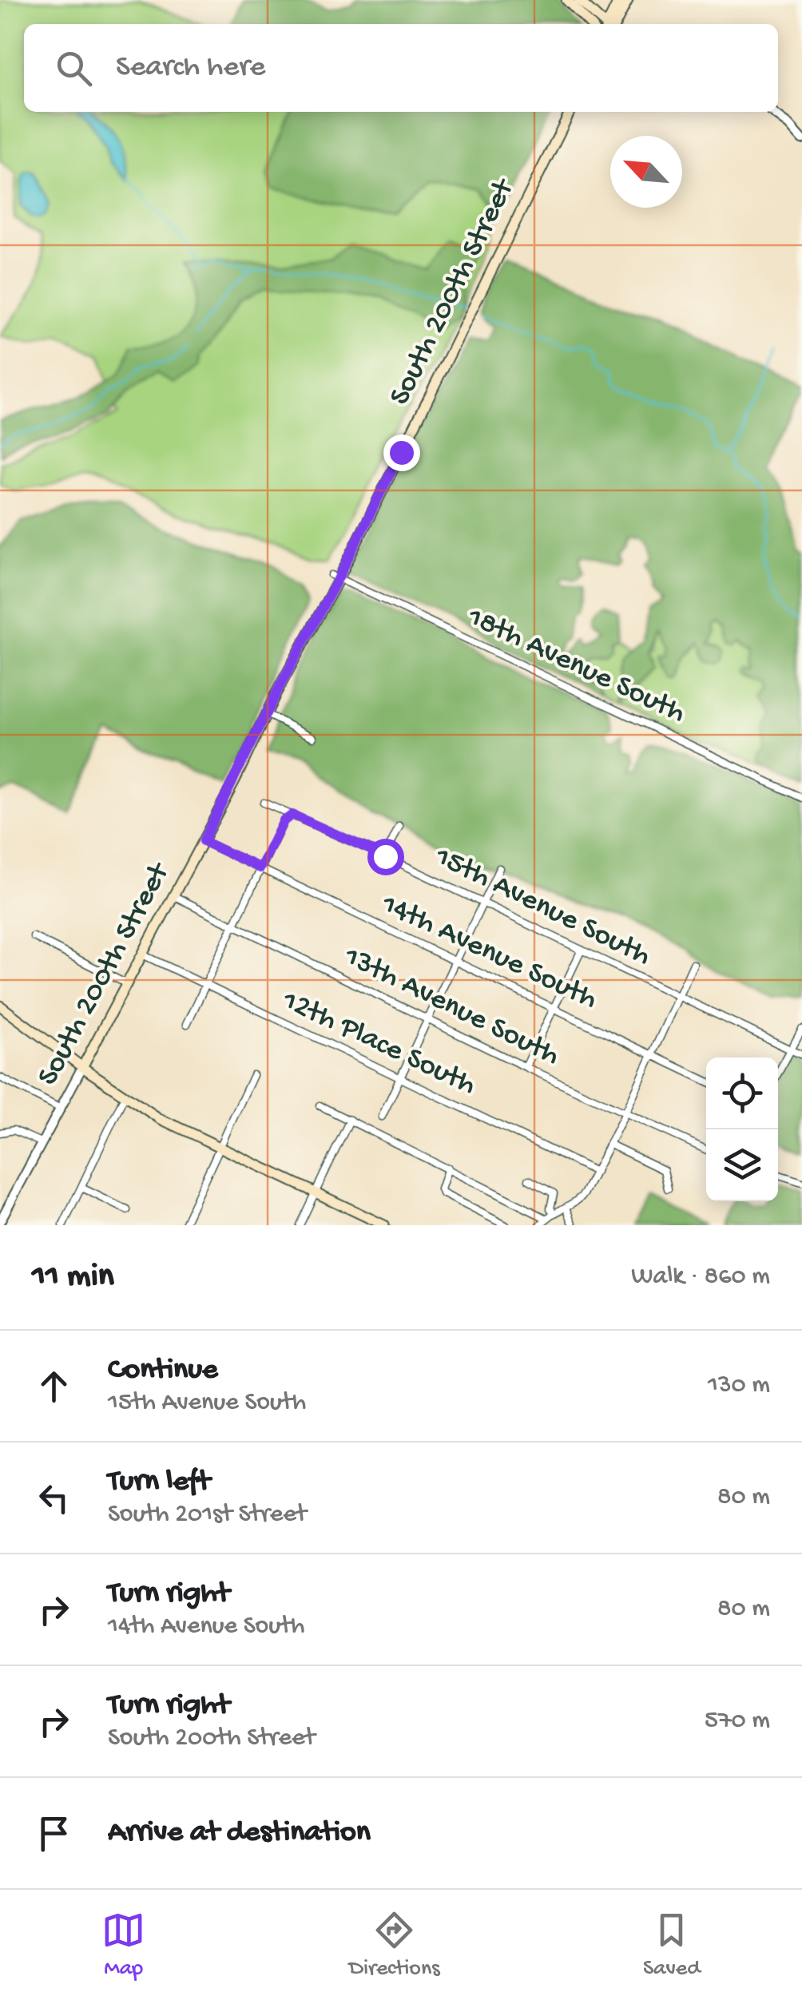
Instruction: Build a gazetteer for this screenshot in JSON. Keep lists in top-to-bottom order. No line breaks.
{"streets":{"main road":["South 200th Street"],"street":["18th Avenue South","15th Avenue South","14th Avenue South","13th Avenue South","12th Place South"]},"crossings":[["South 200th Street","18th Avenue South"],["South 200th Street","14th Avenue South"],["South 200th Street","13th Avenue South"],["South 200th Street","12th Place South"]],"north":"top left","page":{"search":"Search here","heading":["11 min","Walk · 860 m"],"list":[["Continue","15th Avenue South","130 m"],["Turn left","South 201st Street","80 m"],["Turn right","14th Avenue South","80 m"],["Turn right","South 200th Street","570 m"],"Arrive at destination"],"nav":["Map","Directions","Saved"]}}
